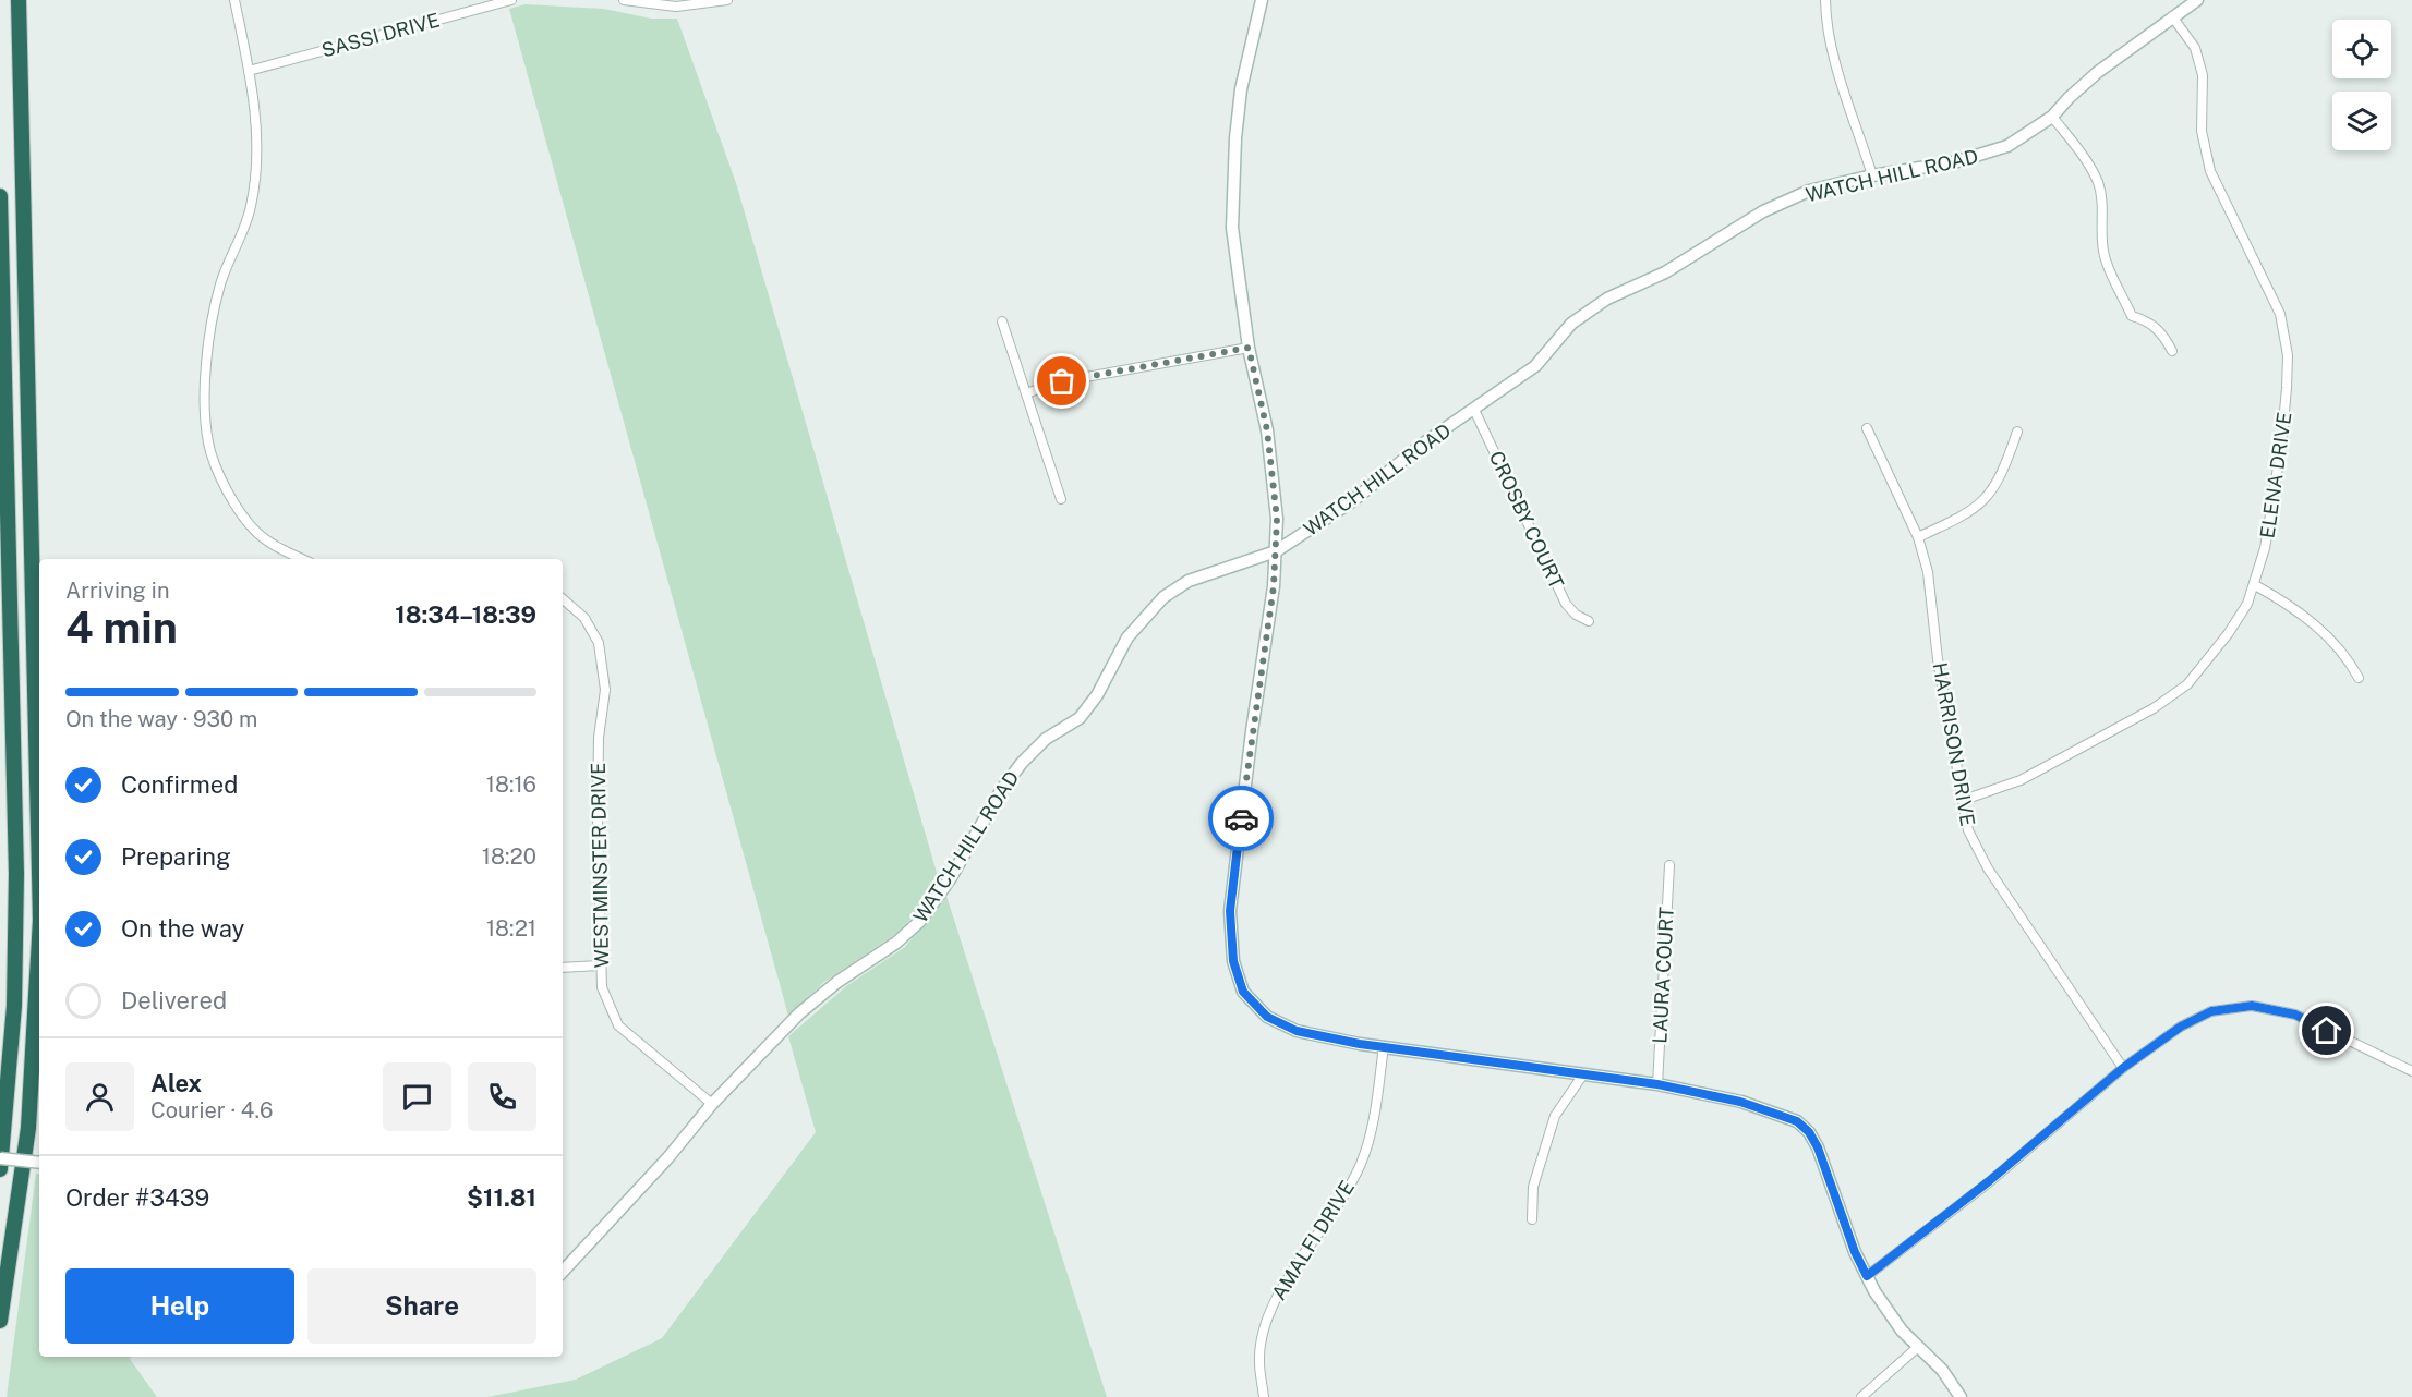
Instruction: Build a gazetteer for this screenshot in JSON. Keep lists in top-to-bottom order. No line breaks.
{"streets":{"street":["SASSI DRIVE","WATCH HILL ROAD","ELENA DRIVE","CROSBY COURT","HARRISON DRIVE","WESTMINSTER DRIVE","LAURA COURT","AMALFI DRIVE"]},"crossings":[["WATCH HILL ROAD","ELENA DRIVE"],["WATCH HILL ROAD","CROSBY COURT"],["WATCH HILL ROAD","WESTMINSTER DRIVE"],["ELENA DRIVE","HARRISON DRIVE"]],"page":{"heading":["4 min","Arriving in","18:34–18:39"],"panel":["Alex","Courier · 4.6","Order #3439","$11.81"],"bar":"On the way · 930 m","list":[["Confirmed","18:16"],["Preparing","18:20"],["On the way","18:21"],"Delivered"],"buttons":["Help","Share"]}}
